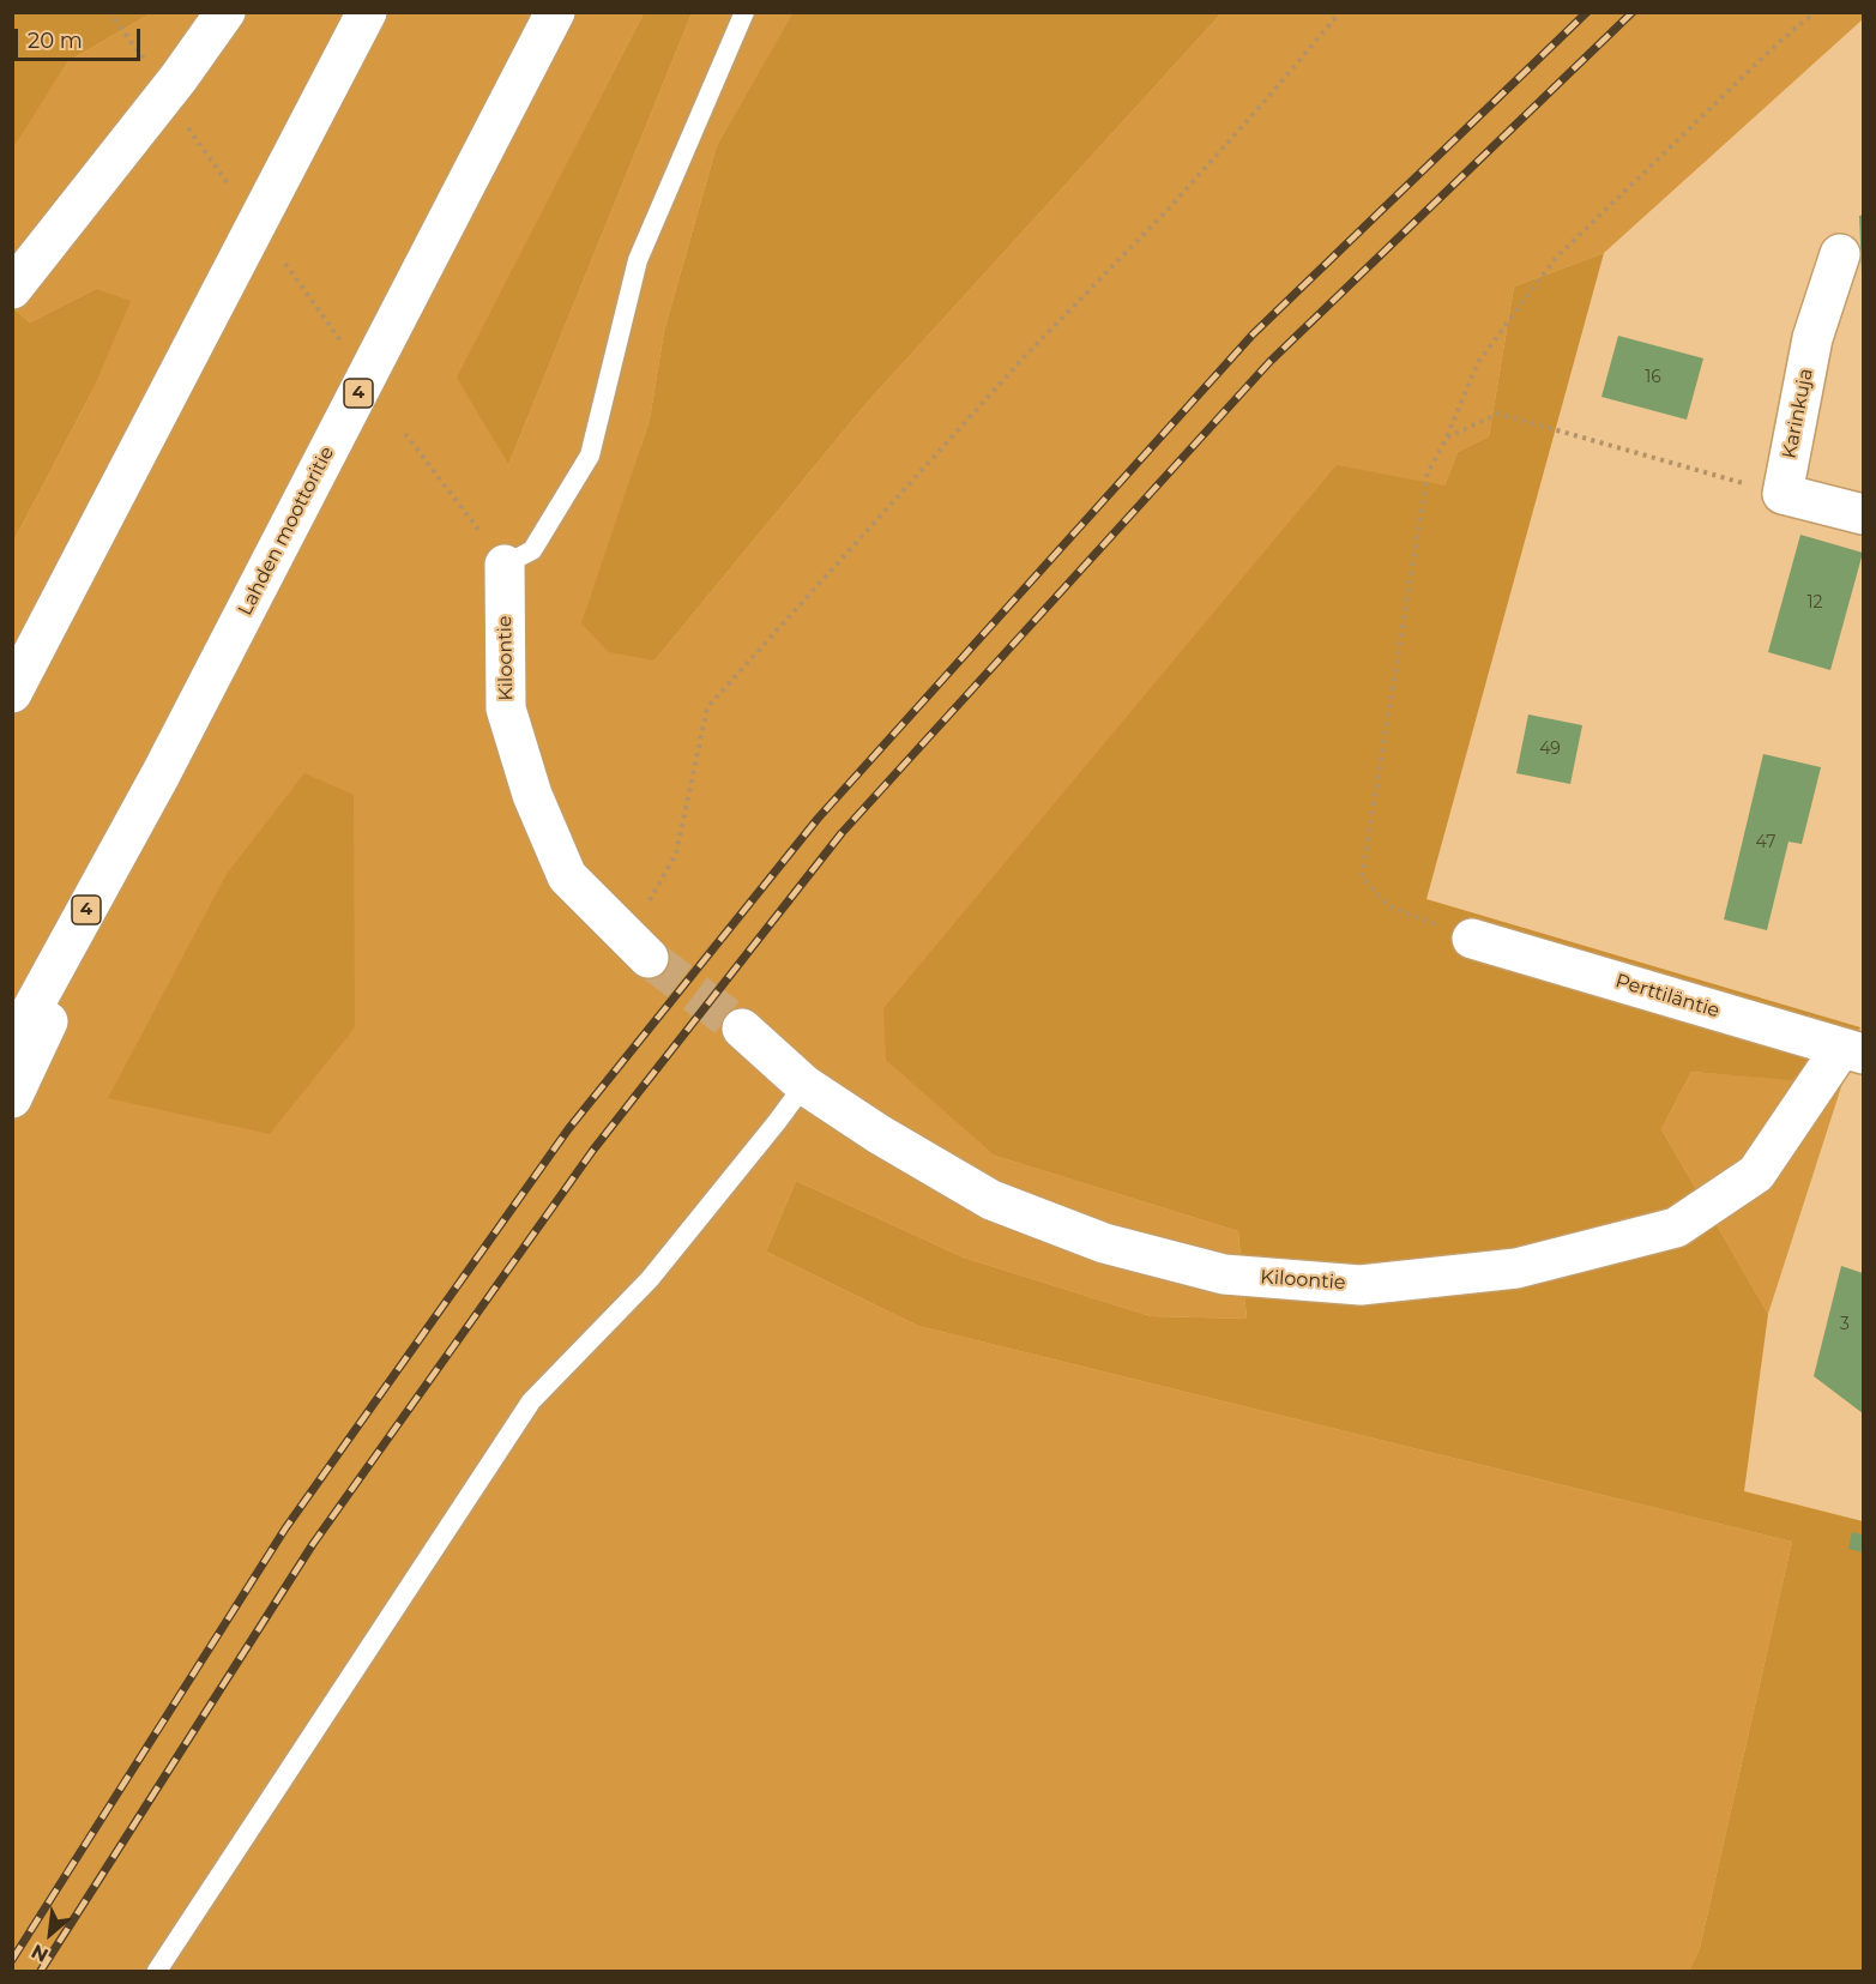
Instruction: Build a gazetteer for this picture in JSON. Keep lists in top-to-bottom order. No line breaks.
{"streets":{"main road":["4","Karinkuja","Lahden moottoritie","Kiloontie","Perttiläntie"]},"crossings":[["Kiloontie","Perttiläntie"]],"house_numbers":["16","12","49","47","3"],"scale_bar":"20 m","north":"bottom left"}
